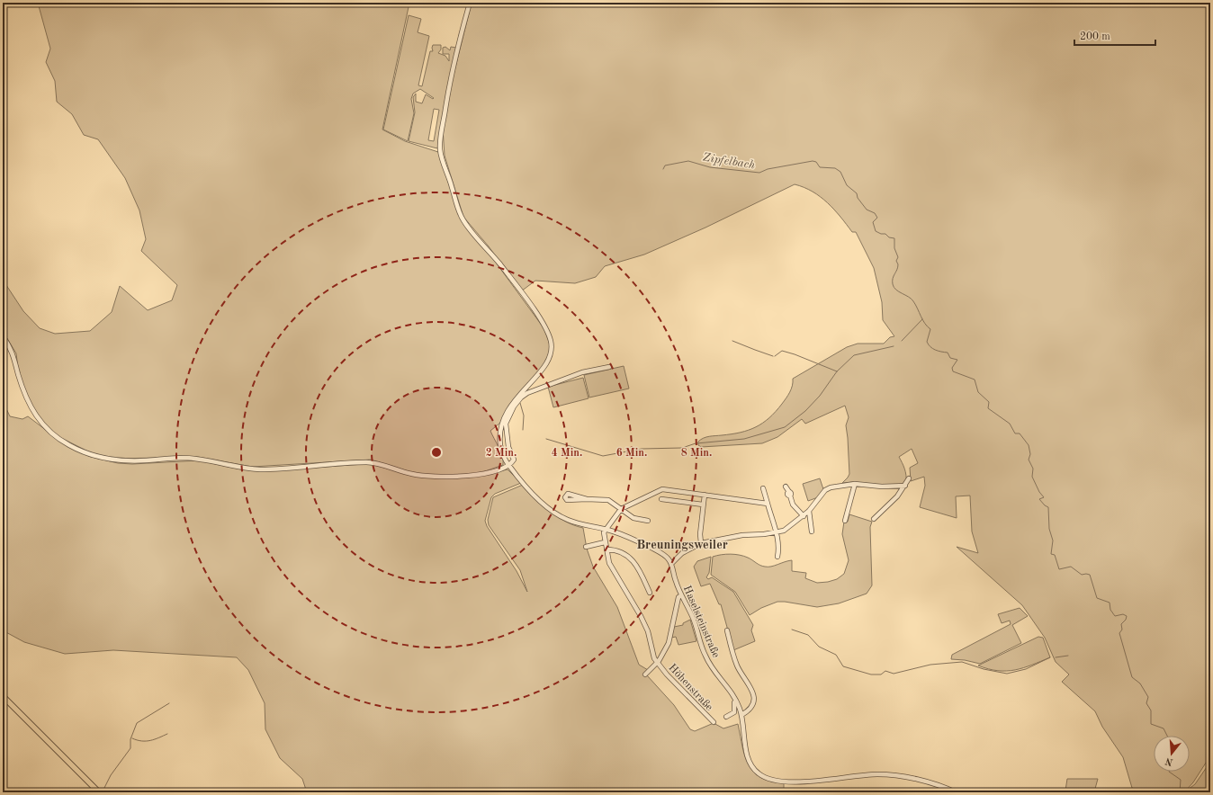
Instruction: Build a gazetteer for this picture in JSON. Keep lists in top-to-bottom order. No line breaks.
{"streets":{"street":["Haselsteinstraße","Höhenstraße"]},"districts":["Breuningsweiler"],"water":["Zipfelbach"],"scale_bar":"200 m","north":"bottom","rings":["2 Min.","4 Min.","6 Min.","8 Min."]}
